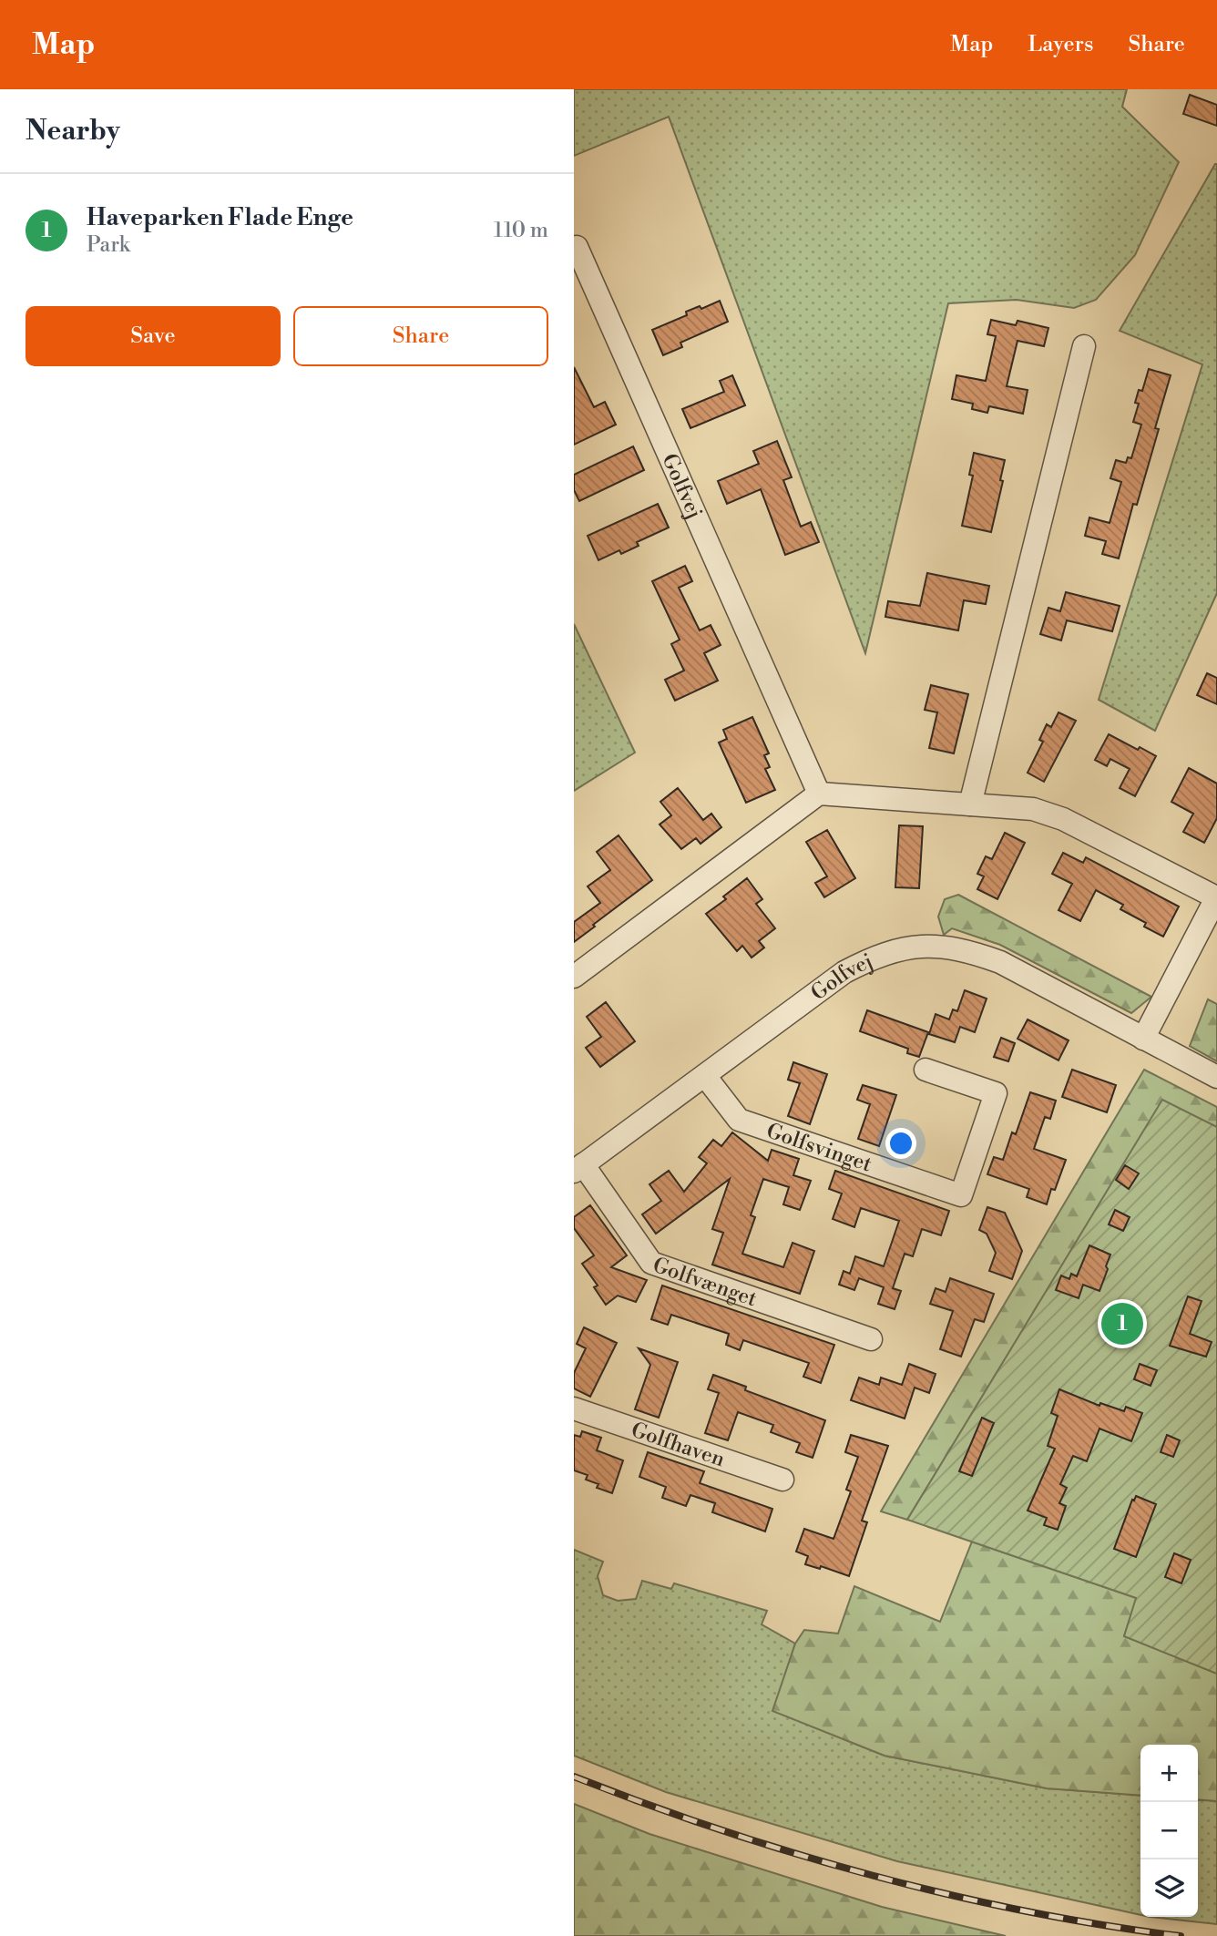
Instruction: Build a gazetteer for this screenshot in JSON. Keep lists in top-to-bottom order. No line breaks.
{"streets":{"street":["Golfvej","Golfsvinget","Golfvænget","Golfhaven"]},"crossings":[["Golfvej","Golfsvinget"],["Golfvej","Golfvænget"]],"page":{"header":"Map","nav":["Map","Layers","Share"],"heading":"Nearby","list":[{"mark":"1","name":"Haveparken Flade Enge","note":"Park","value":"110 m"}],"buttons":["Save","Share"],"pins":"1","map_buttons":["+","−"]}}
